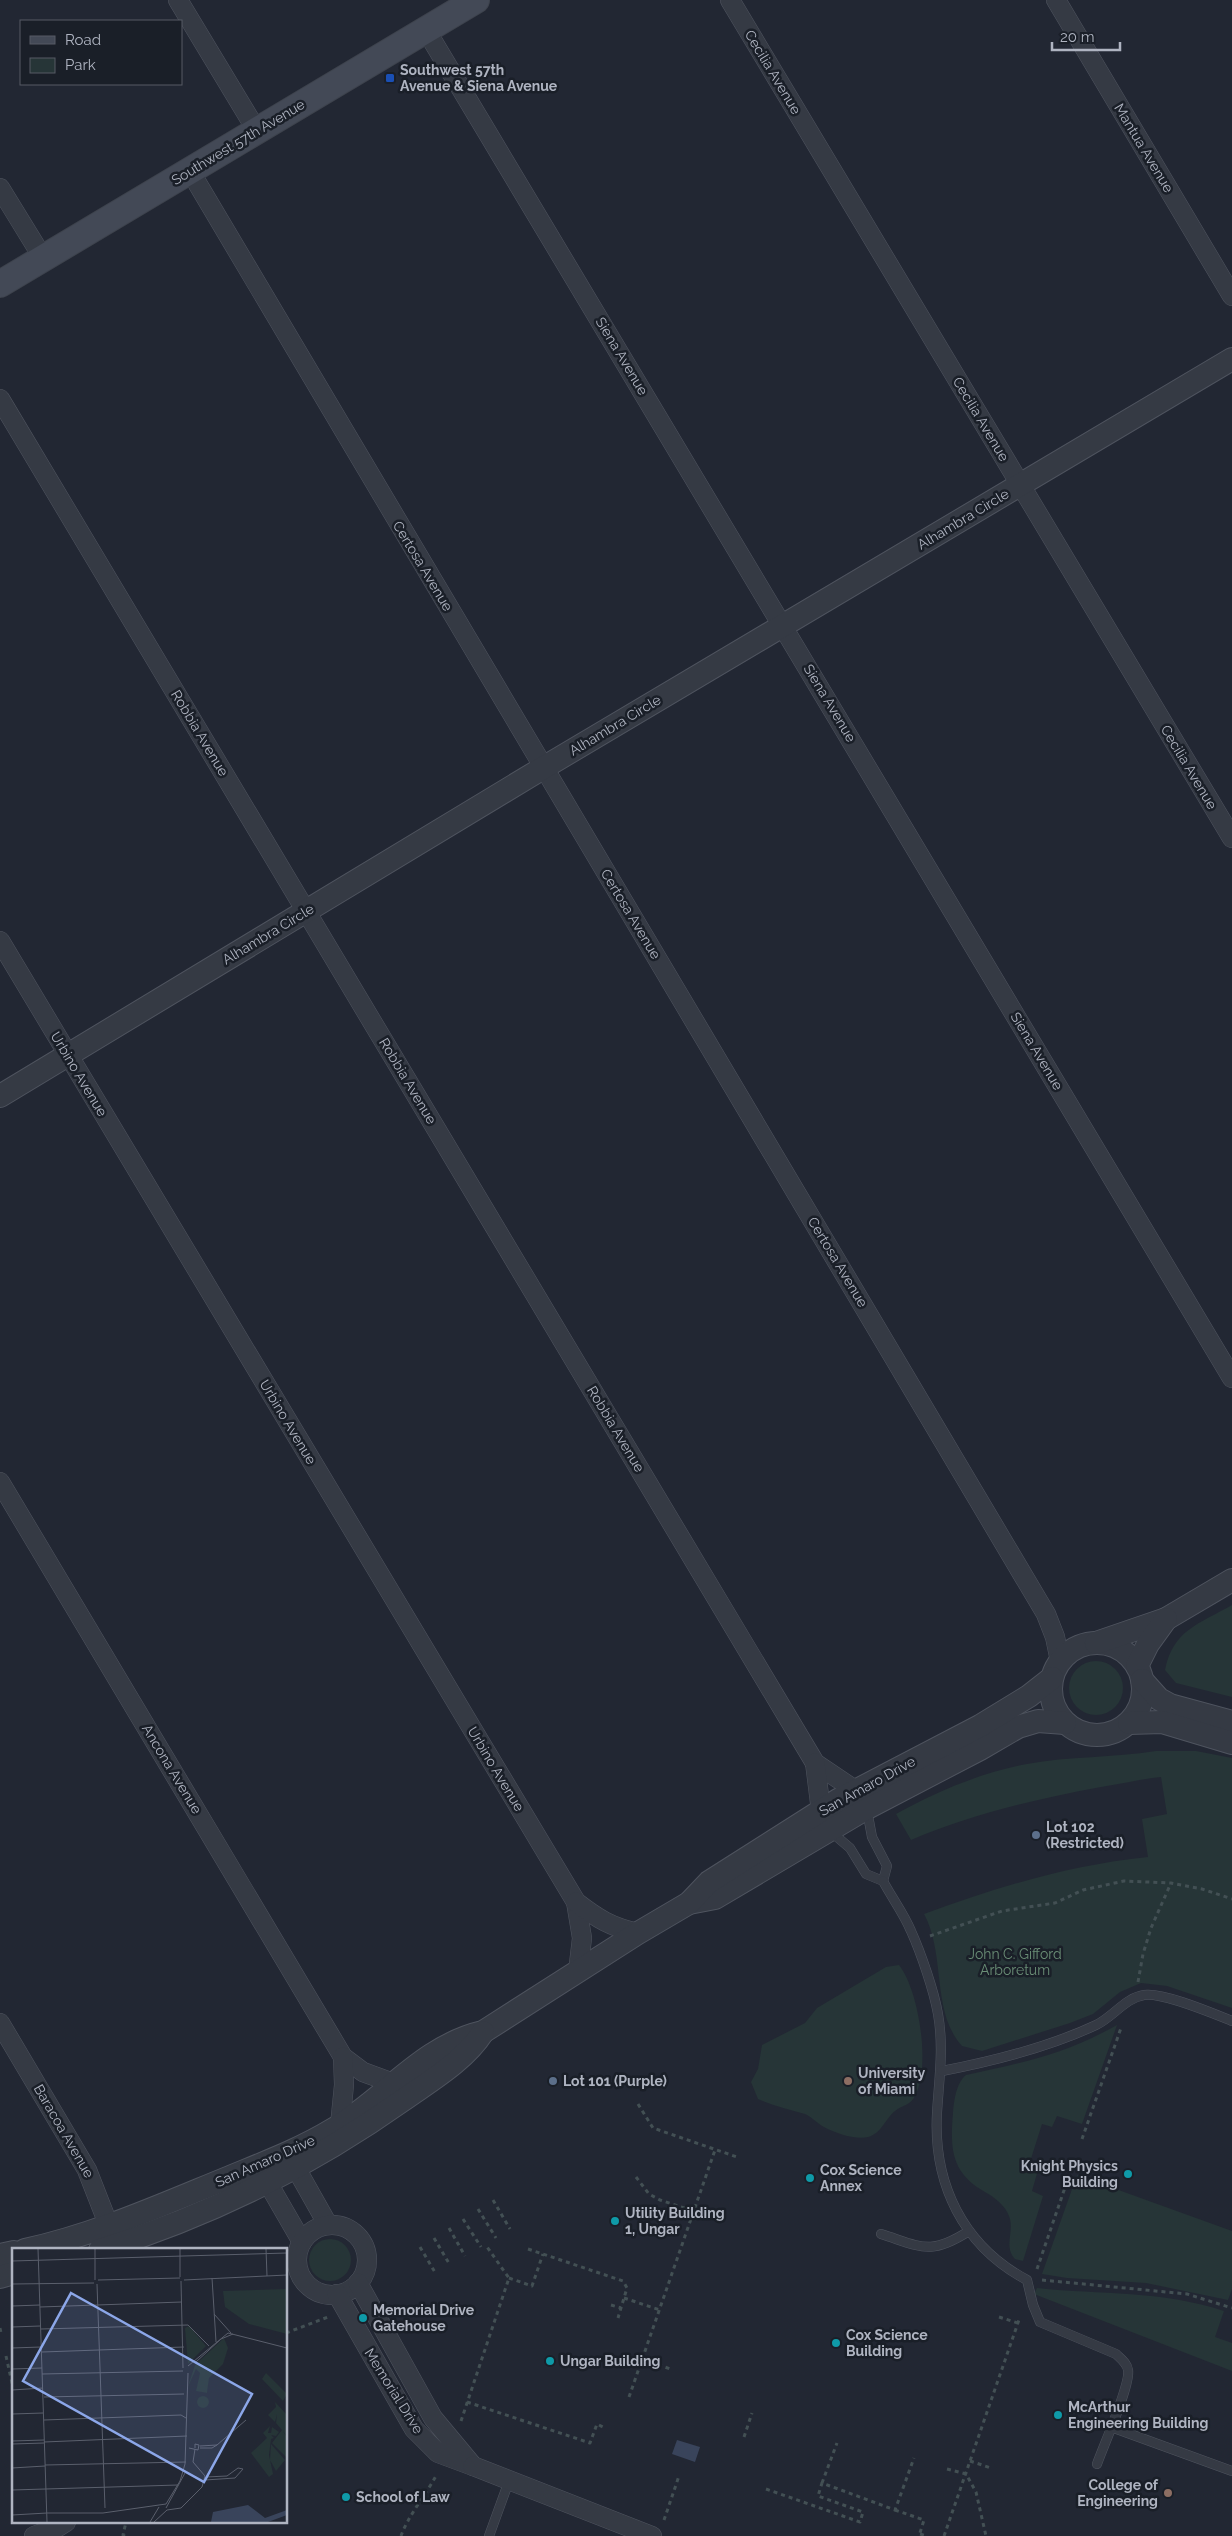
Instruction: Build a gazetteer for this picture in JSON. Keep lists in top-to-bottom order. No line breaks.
{"streets":{"main road":["Southwest 57th Avenue"],"street":["Cecilia Avenue","Mantua Avenue","Siena Avenue","Alhambra Circle","Certosa Avenue","Robbia Avenue","Urbino Avenue","Ancona Avenue","San Amaro Drive","Baracoa Avenue","Memorial Drive"]},"crossings":[["Cecilia Avenue","Alhambra Circle"],["Southwest 57th Avenue","Siena Avenue"],["Southwest 57th Avenue","Certosa Avenue"],["Siena Avenue","Alhambra Circle"],["Alhambra Circle","Certosa Avenue"],["Alhambra Circle","Robbia Avenue"],["Alhambra Circle","Urbino Avenue"],["Certosa Avenue","San Amaro Drive"],["Robbia Avenue","San Amaro Drive"],["Urbino Avenue","San Amaro Drive"],["Ancona Avenue","San Amaro Drive"],["San Amaro Drive","Baracoa Avenue"]],"parks":["John C. Gifford Arboretum"],"places":{"transit":["Southwest 57th Avenue & Siena Avenue"],"other":["Lot 102 (Restricted)","Lot 101 (Purple)","University of Miami","Knight Physics Building","Cox Science Annex","Utility Building 1, Ungar","Memorial Drive Gatehouse","Cox Science Building","Ungar Building","McArthur Engineering Building","College of Engineering","School of Law"]},"legend":["Road","Park"],"scale_bar":"20 m"}
